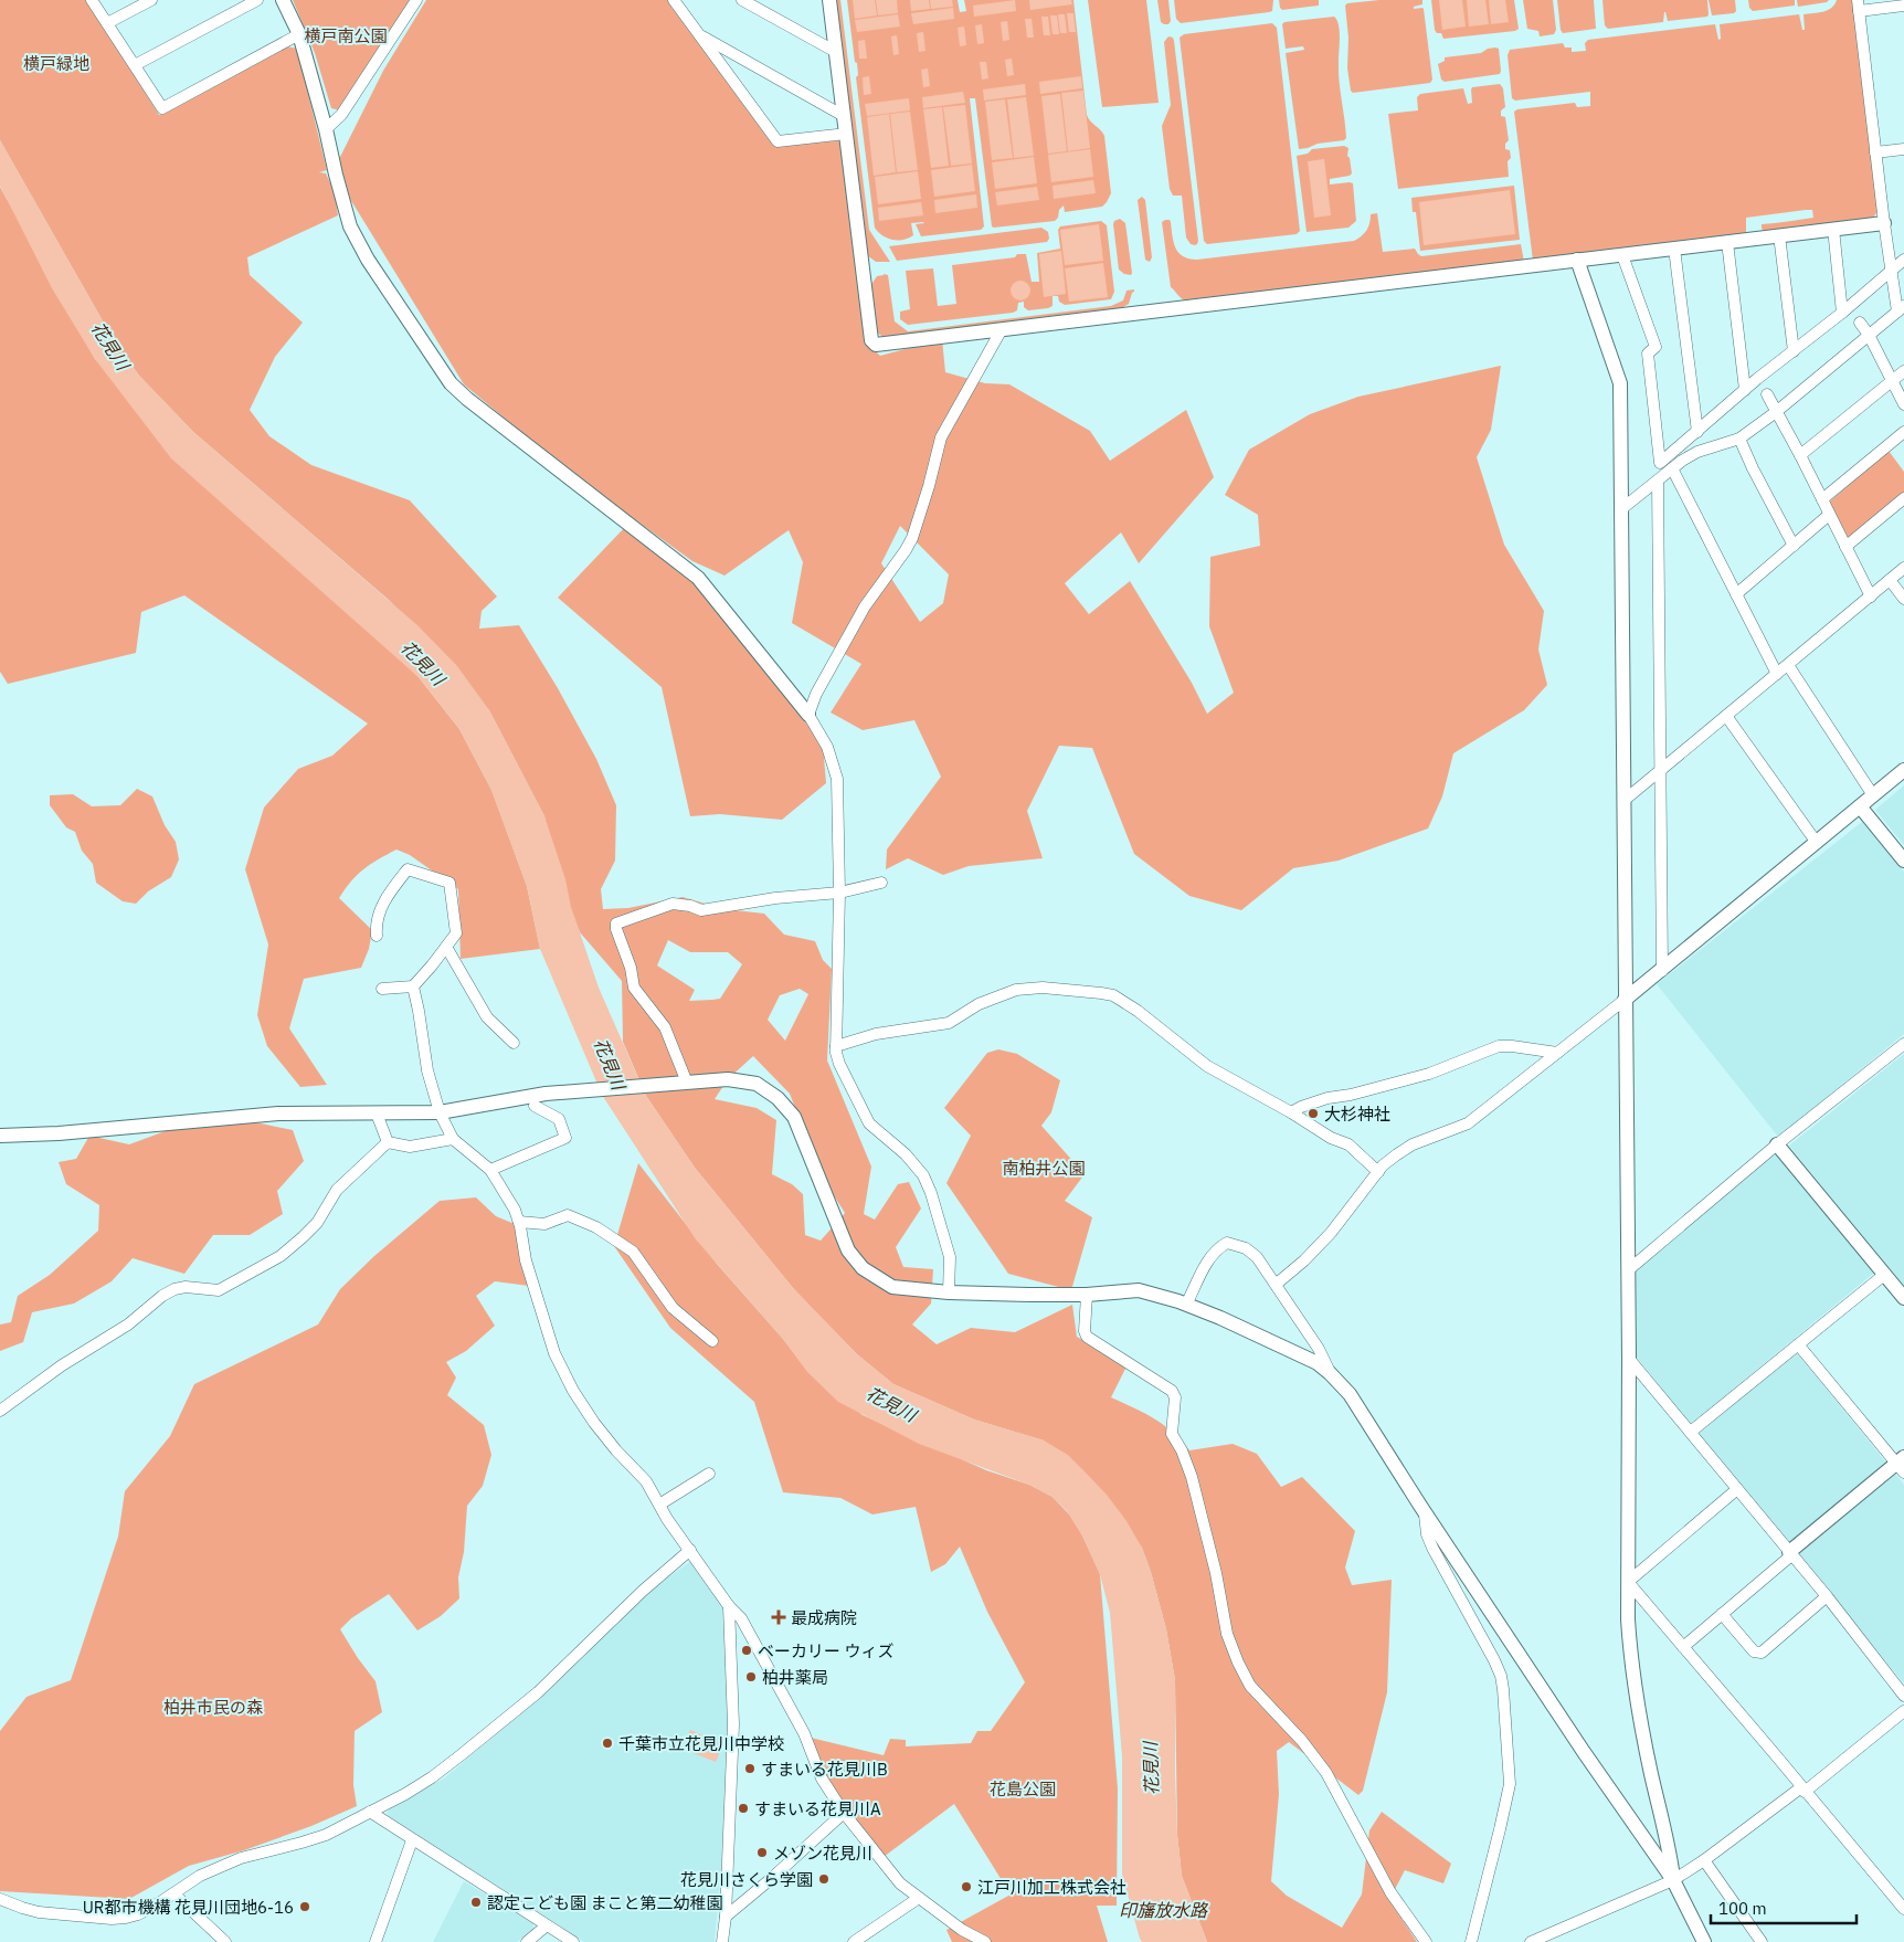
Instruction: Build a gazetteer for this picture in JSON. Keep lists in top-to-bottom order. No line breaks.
{"water":["花見川","印旛放水路"],"parks":["横戸南公園","横戸緑地","南柏井公園","柏井市民の森","花島公園"],"places":{"other":["大杉神社","ベーカリー ウィズ","柏井薬局","千葉市立花見川中学校","すまいる花見川B","すまいる花見川A","メゾン花見川","花見川さくら学園","江戸川加工株式会社","認定こども園 まこと第二幼稚園","UR都市機構 花見川団地6-16"],"health":["最成病院"]},"scale_bar":"100 m"}
